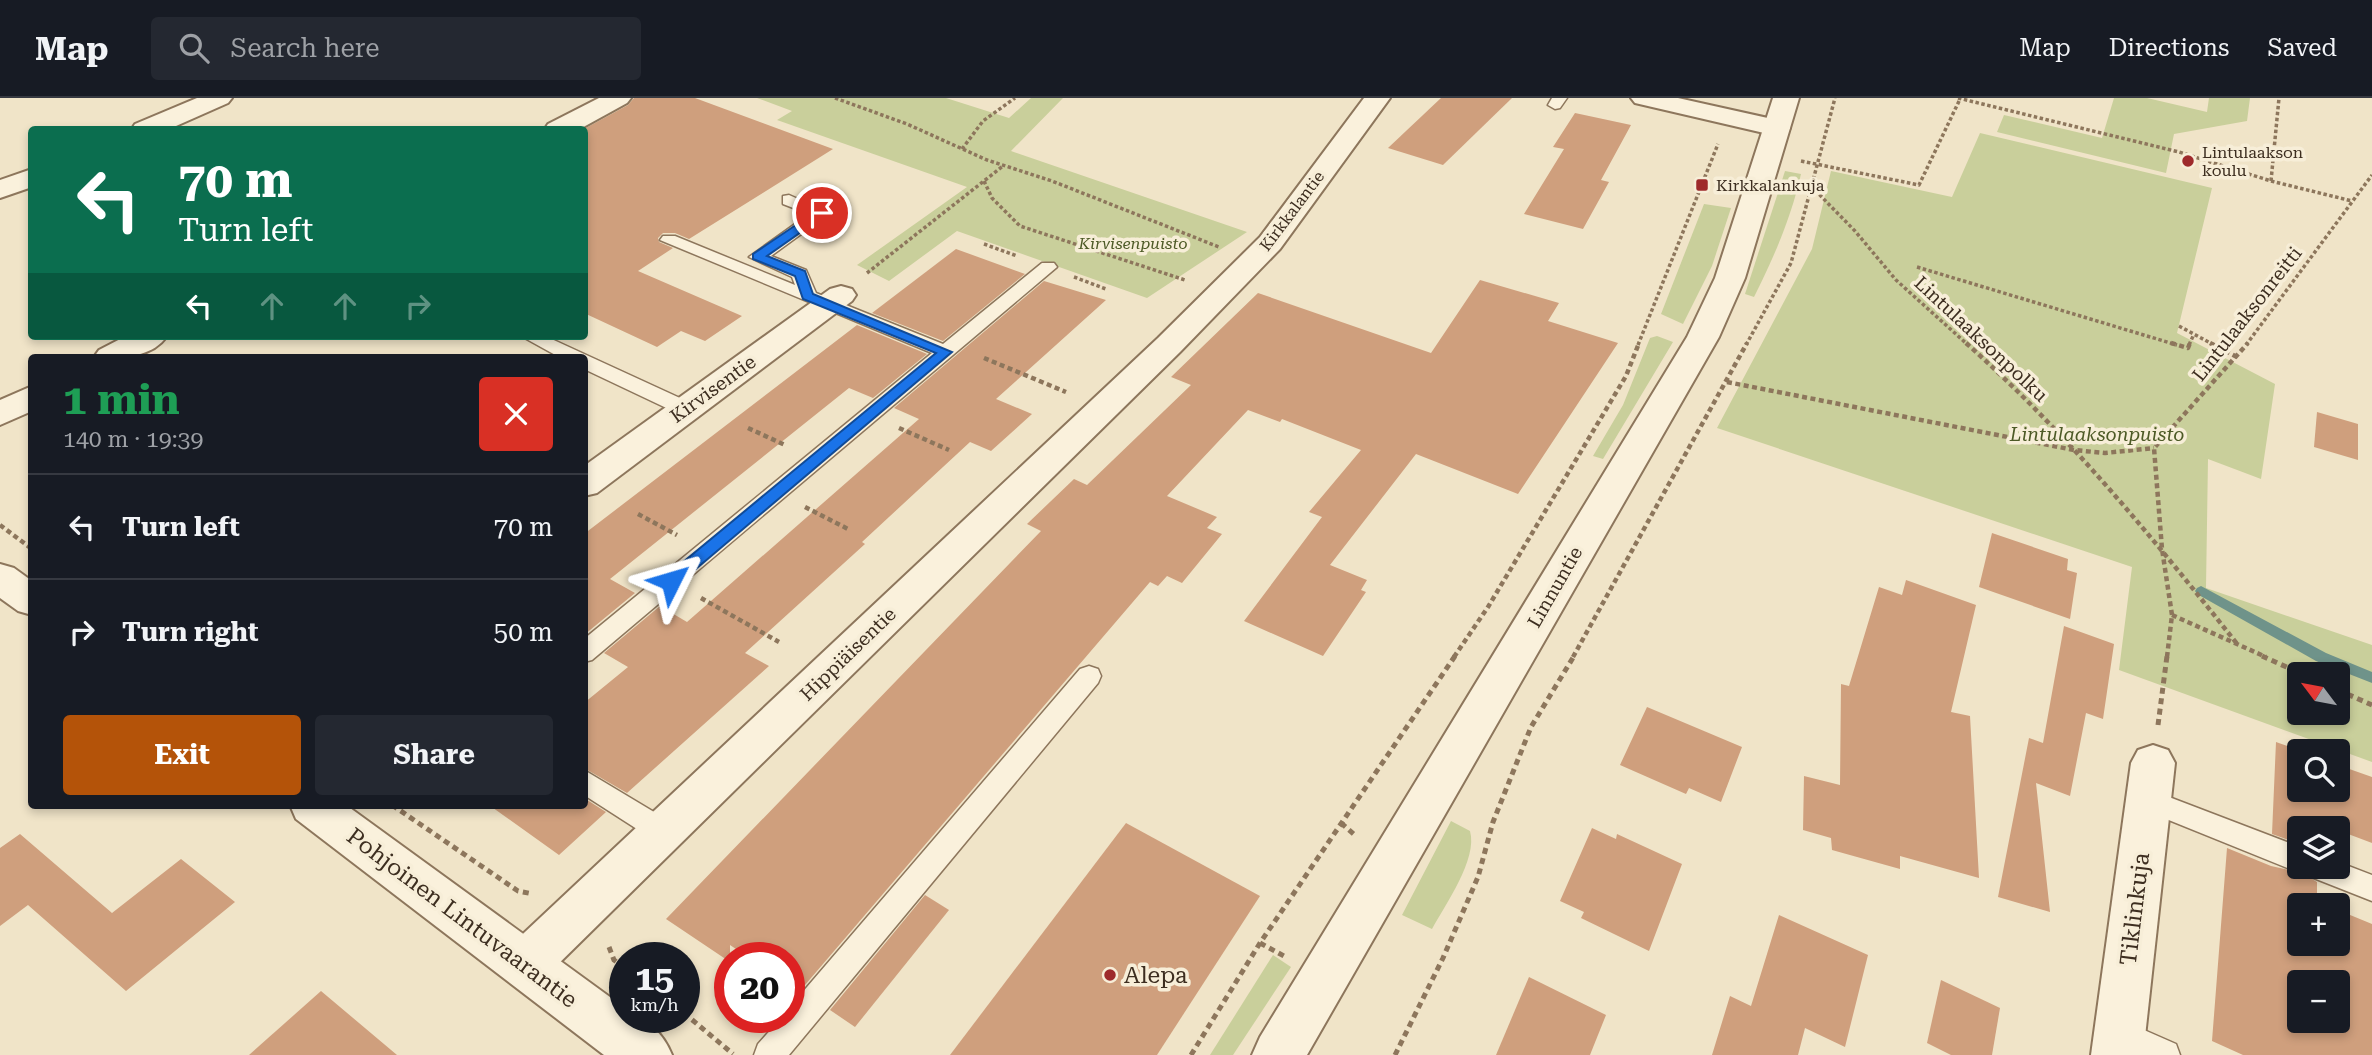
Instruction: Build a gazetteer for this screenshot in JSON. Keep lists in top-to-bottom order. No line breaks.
{"streets":{"street":["Kirkkalantie","Kirvisentie","Linnuntie","Hippiäisentie","Tiklinkuja","Pohjoinen Lintuvaarantie"],"path":["Lintulaaksonreitti","Lintulaaksonpolku"]},"crossings":[["Kirkkalantie","Hippiäisentie"],["Hippiäisentie","Pohjoinen Lintuvaarantie"]],"parks":["Kirvisenpuisto","Lintulaaksonpuisto"],"places":{"other":["Lintulaakson koulu","Alepa"],"transit":["Kirkkalankuja"]},"north":"top left","page":{"header":"Map","search":"Search here","nav":["Map","Directions","Saved"],"turn":["70 m","Turn left"],"heading":["1 min","140 m · 19:39"],"list":[{"name":"Turn left","value":"70 m"},{"name":"Turn right","value":"50 m"}],"map_buttons":["+","−"],"buttons":["Exit","Share"],"speed":"15 km/h","limit":"20"}}
